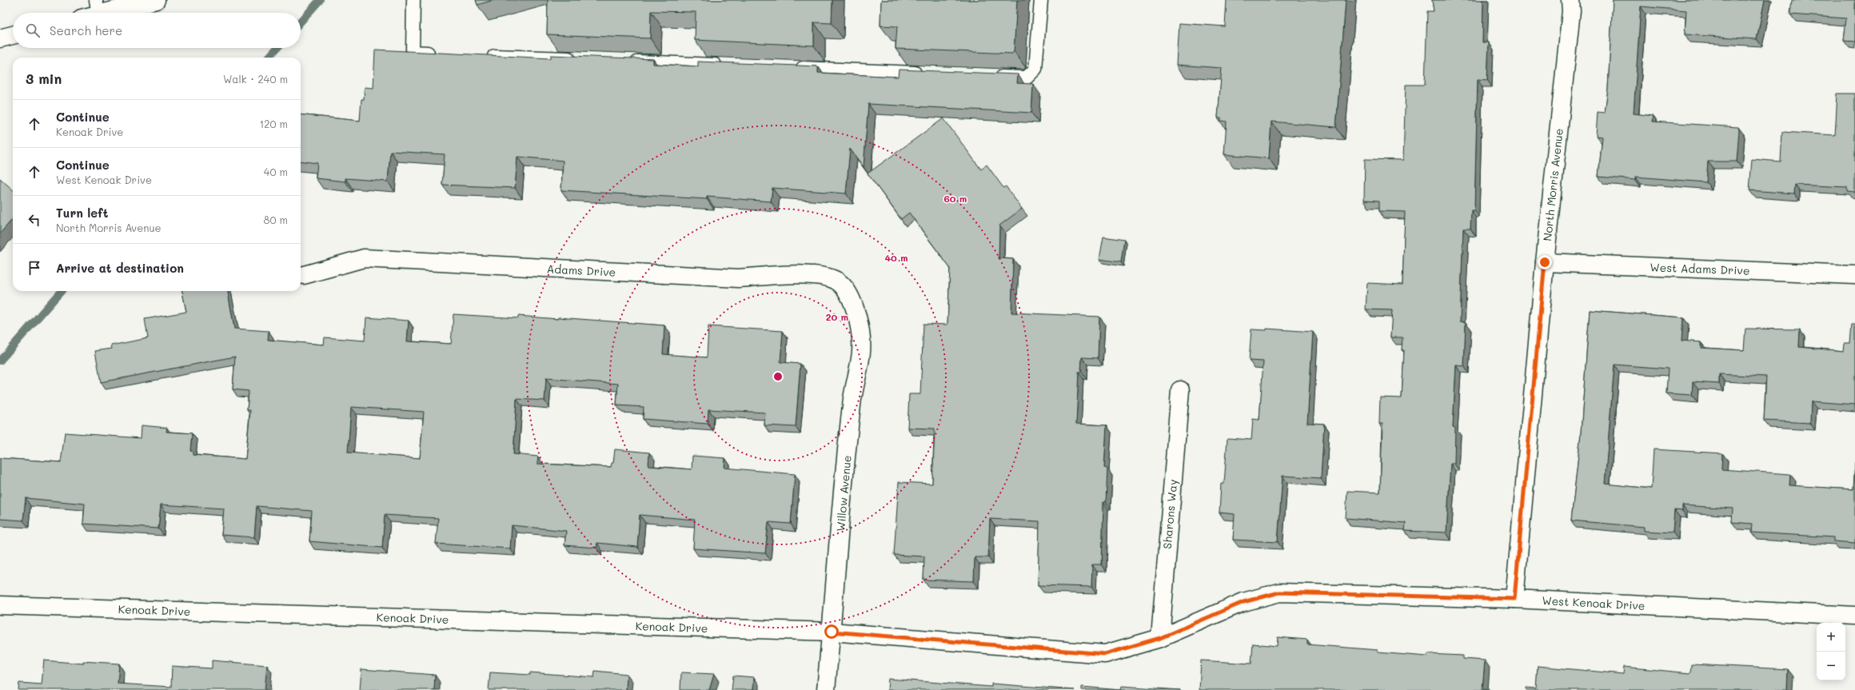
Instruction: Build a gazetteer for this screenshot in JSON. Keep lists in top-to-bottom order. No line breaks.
{"streets":{"street":["North Morris Avenue","West Adams Drive","Adams Drive","Willow Avenue","Sharons Way","West Kenoak Drive","Kenoak Drive"]},"crossings":[["North Morris Avenue","West Adams Drive"],["North Morris Avenue","West Kenoak Drive"],["Adams Drive","Willow Avenue"],["Willow Avenue","Kenoak Drive"],["Sharons Way","Kenoak Drive"],["West Kenoak Drive","Kenoak Drive"]],"page":{"search":"Search here","heading":["3 min","Walk · 240 m"],"list":[["Continue","Kenoak Drive","120 m"],["Continue","West Kenoak Drive","40 m"],["Turn left","North Morris Avenue","80 m"],"Arrive at destination"],"map_buttons":["+","−"]},"rings":["60 m","40 m","20 m"]}
